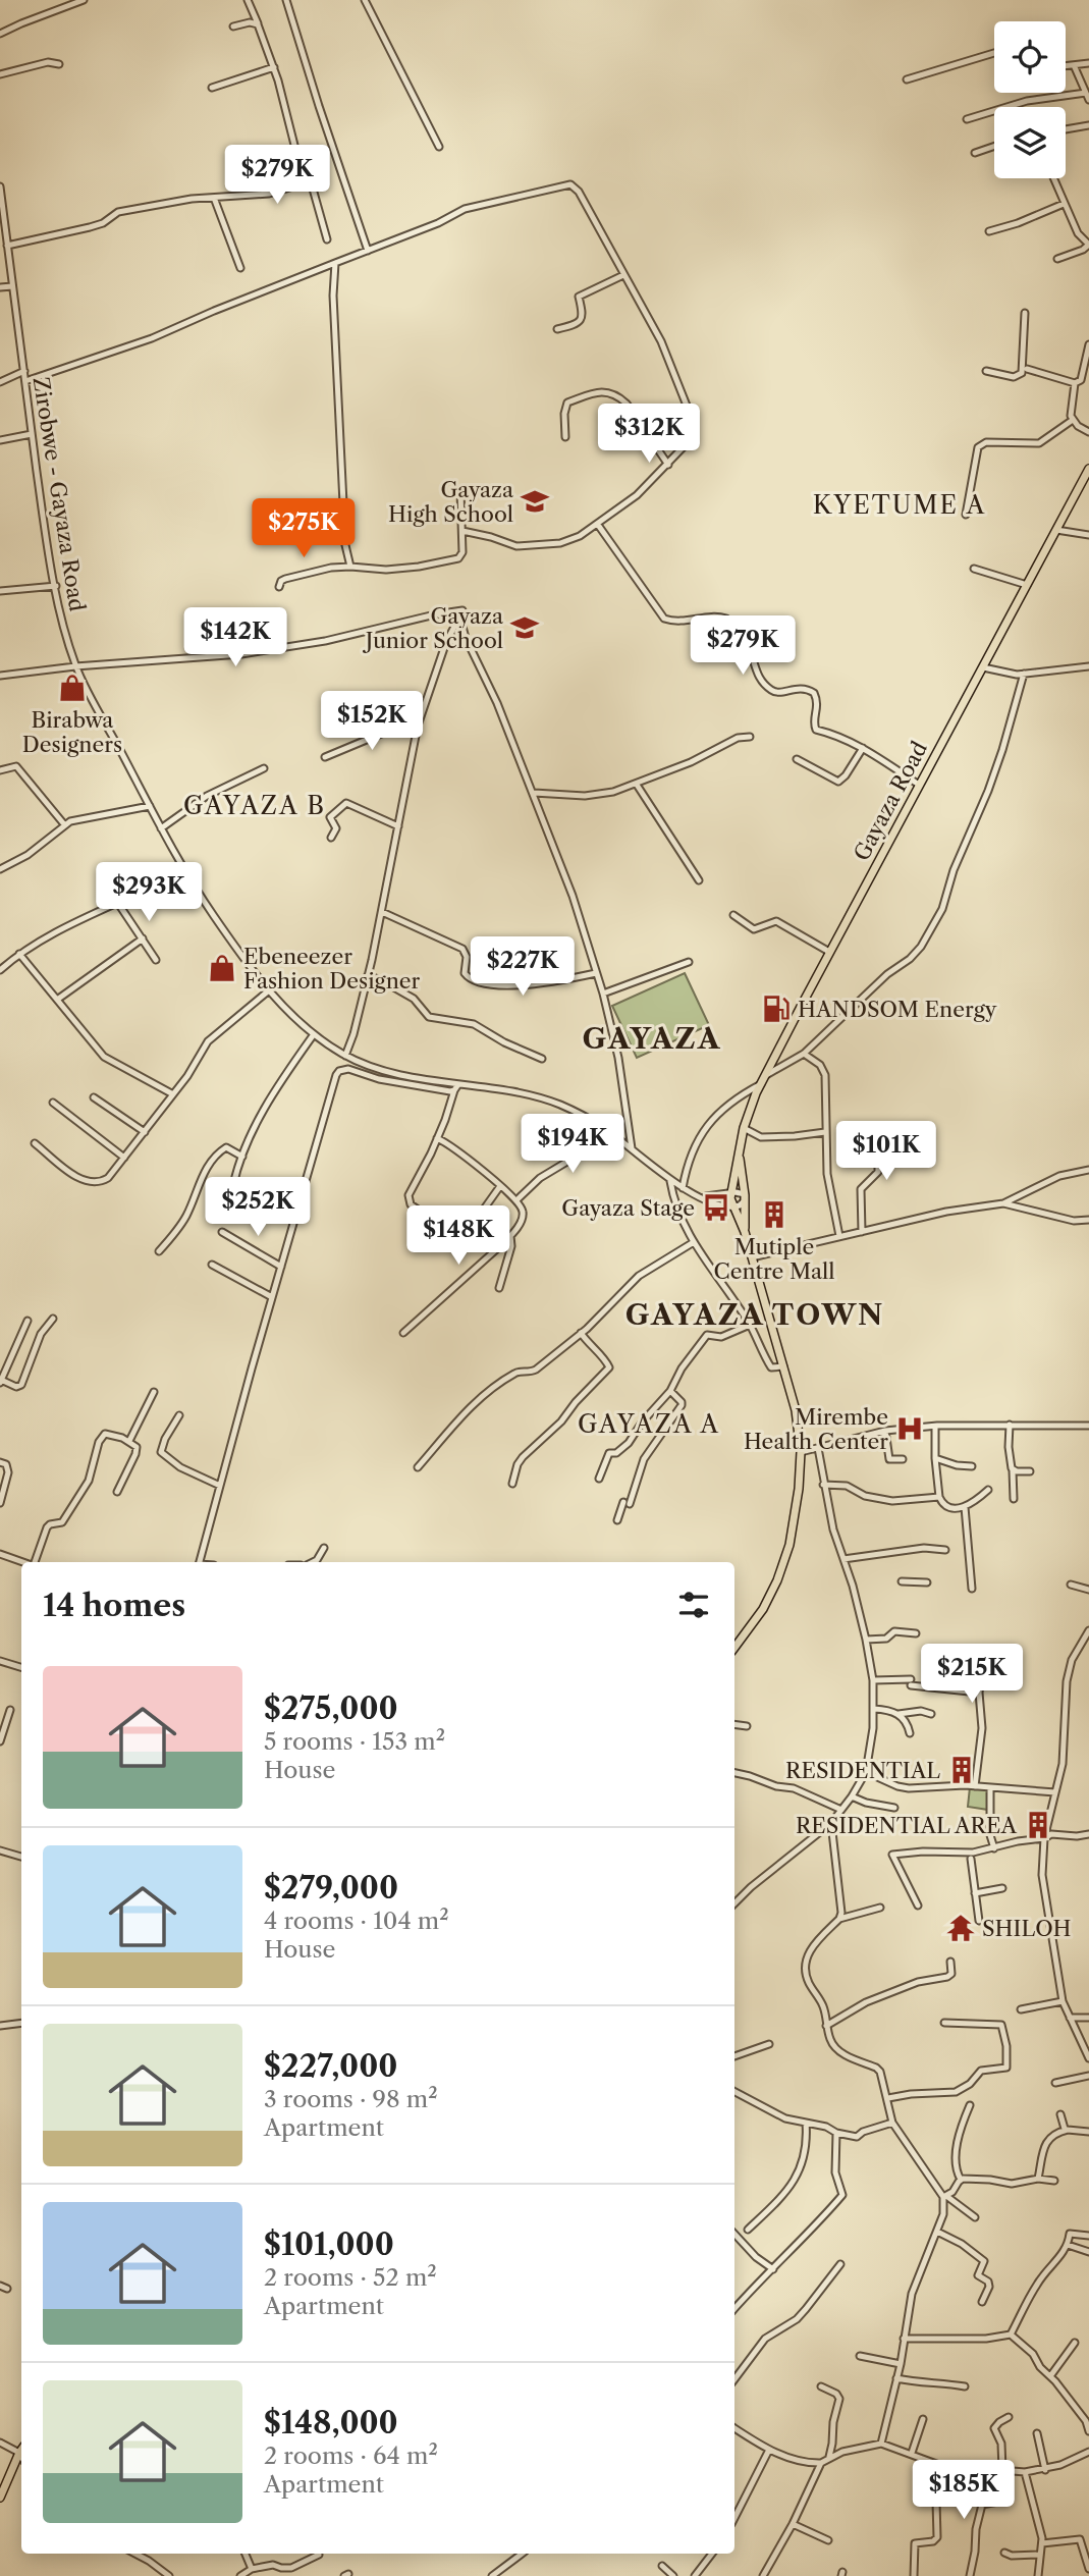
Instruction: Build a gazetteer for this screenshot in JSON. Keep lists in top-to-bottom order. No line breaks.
{"streets":{"main road":["Gayaza Road"],"street":["Zirobwe - Gayaza Road"]},"crossings":[["Zirobwe - Gayaza Road","Gayaza Road"]],"districts":["KYETUME A","GAYAZA B","GAYAZA","GAYAZA TOWN","GAYAZA A"],"places":{"school or university":["Gayaza High School","Gayaza Junior School"],"shop":["Birabwa Designers","Ebeneezer Fashion Designer"],"fuel station":["HANDSOM Energy"],"bus stop":["Gayaza Stage"],"building":["Mutiple Centre Mall","RESIDENTIAL","RESIDENTIAL AREA"],"hospital":["Mirembe Health Center"],"temple":["SHILOH"]},"page":{"price":["$279K","$312K","$275K","$142K","$279K","$152K","$293K","$227K","$194K","$101K","$252K","$148K","$215K","$185K"],"heading":"14 homes","list":[{"name":"$275,000","note":"5 rooms · 153 m² · House"},{"name":"$279,000","note":"4 rooms · 104 m² · House"},{"name":"$227,000","note":"3 rooms · 98 m² · Apartment"},{"name":"$101,000","note":"2 rooms · 52 m² · Apartment"},{"name":"$148,000","note":"2 rooms · 64 m² · Apartment"}]}}
